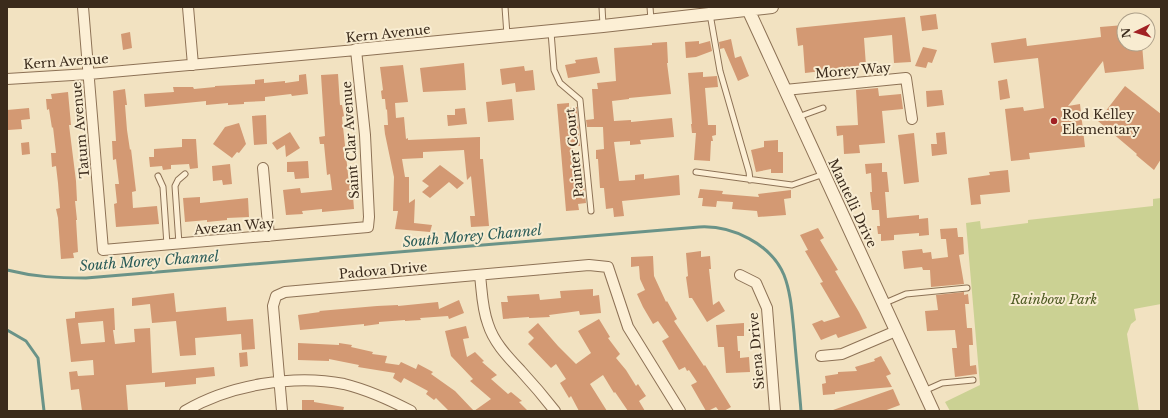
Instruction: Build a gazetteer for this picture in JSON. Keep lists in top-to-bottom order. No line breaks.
{"streets":{"street":["Kern Avenue","Morey Way","Tatum Avenue","Saint Clar Avenue","Mantelli Drive","Avezan Way","Padova Drive","Siena Drive"],"lane":["Painter Court"]},"crossings":[["Kern Avenue","Tatum Avenue"],["Kern Avenue","Saint Clar Avenue"],["Kern Avenue","Painter Court"],["Kern Avenue","Mantelli Drive"],["Morey Way","Mantelli Drive"],["Tatum Avenue","Avezan Way"],["Saint Clar Avenue","Avezan Way"]],"water":["South Morey Channel"],"parks":["Rainbow Park"],"places":["Rod Kelley Elementary"],"north":"left"}
